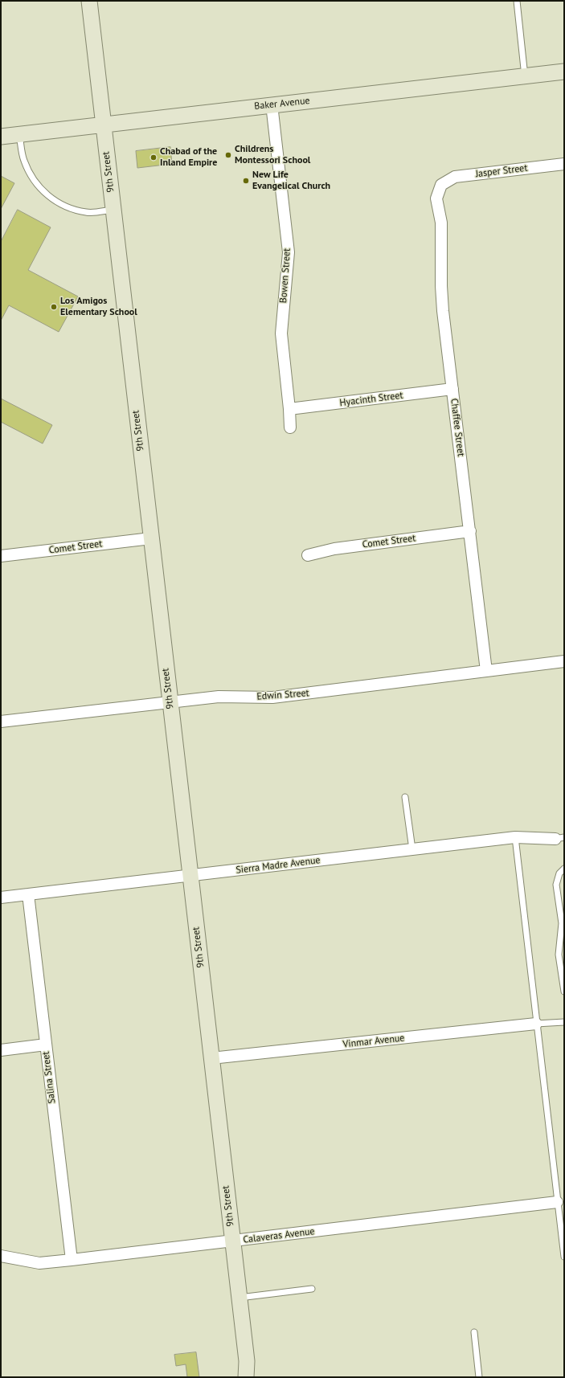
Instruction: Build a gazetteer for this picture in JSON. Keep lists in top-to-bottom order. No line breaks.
{"streets":{"street":["Baker Avenue","Jasper Street","9th Street","Bowen Street","Hyacinth Street","Chaffee Street","Comet Street","Edwin Street","Sierra Madre Avenue","Vinmar Avenue","Salina Street","Calaveras Avenue"]},"crossings":[["Baker Avenue","9th Street"],["Baker Avenue","Bowen Street"],["Jasper Street","Chaffee Street"],["9th Street","Comet Street"],["9th Street","Edwin Street"],["9th Street","Sierra Madre Avenue"],["9th Street","Vinmar Avenue"],["9th Street","Calaveras Avenue"],["Bowen Street","Hyacinth Street"],["Hyacinth Street","Chaffee Street"],["Chaffee Street","Comet Street"],["Chaffee Street","Edwin Street"],["Sierra Madre Avenue","Salina Street"],["Salina Street","Calaveras Avenue"]],"places":["Childrens Montessori School","Chabad of the Inland Empire","New Life Evangelical Church","Los Amigos Elementary School"]}
